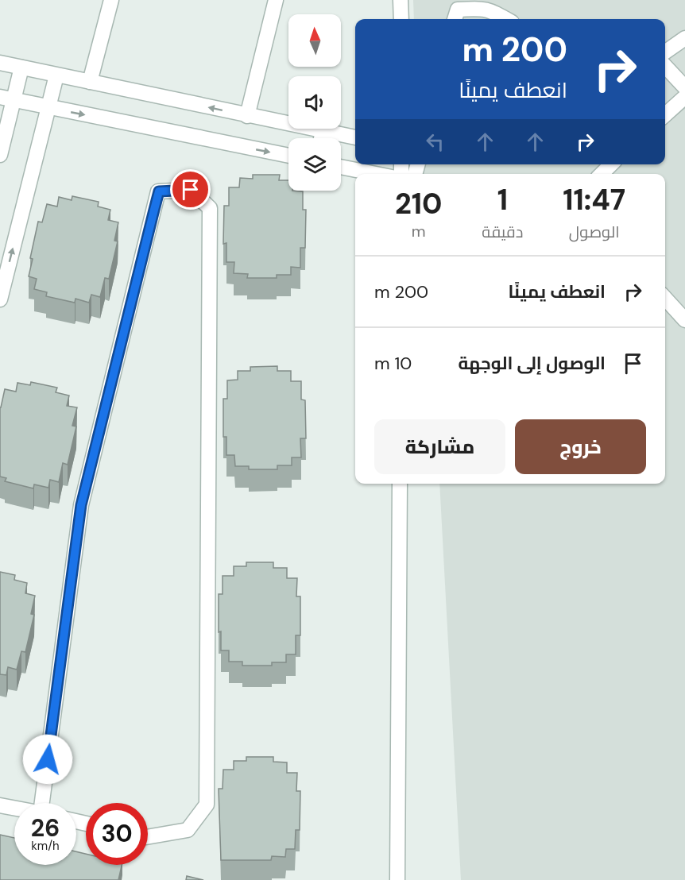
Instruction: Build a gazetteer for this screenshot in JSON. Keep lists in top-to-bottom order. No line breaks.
{"north":"top","page":{"turn":["200 m","انعطف يمينًا"],"eta":["11:47","الوصول","1","دقيقة","210","m"],"list":[{"name":"انعطف يمينًا","value":"200 m"},{"name":"الوصول إلى الوجهة","value":"10 m"}],"buttons":["خروج","مشاركة"],"speed":"26 km/h","limit":"30"}}
